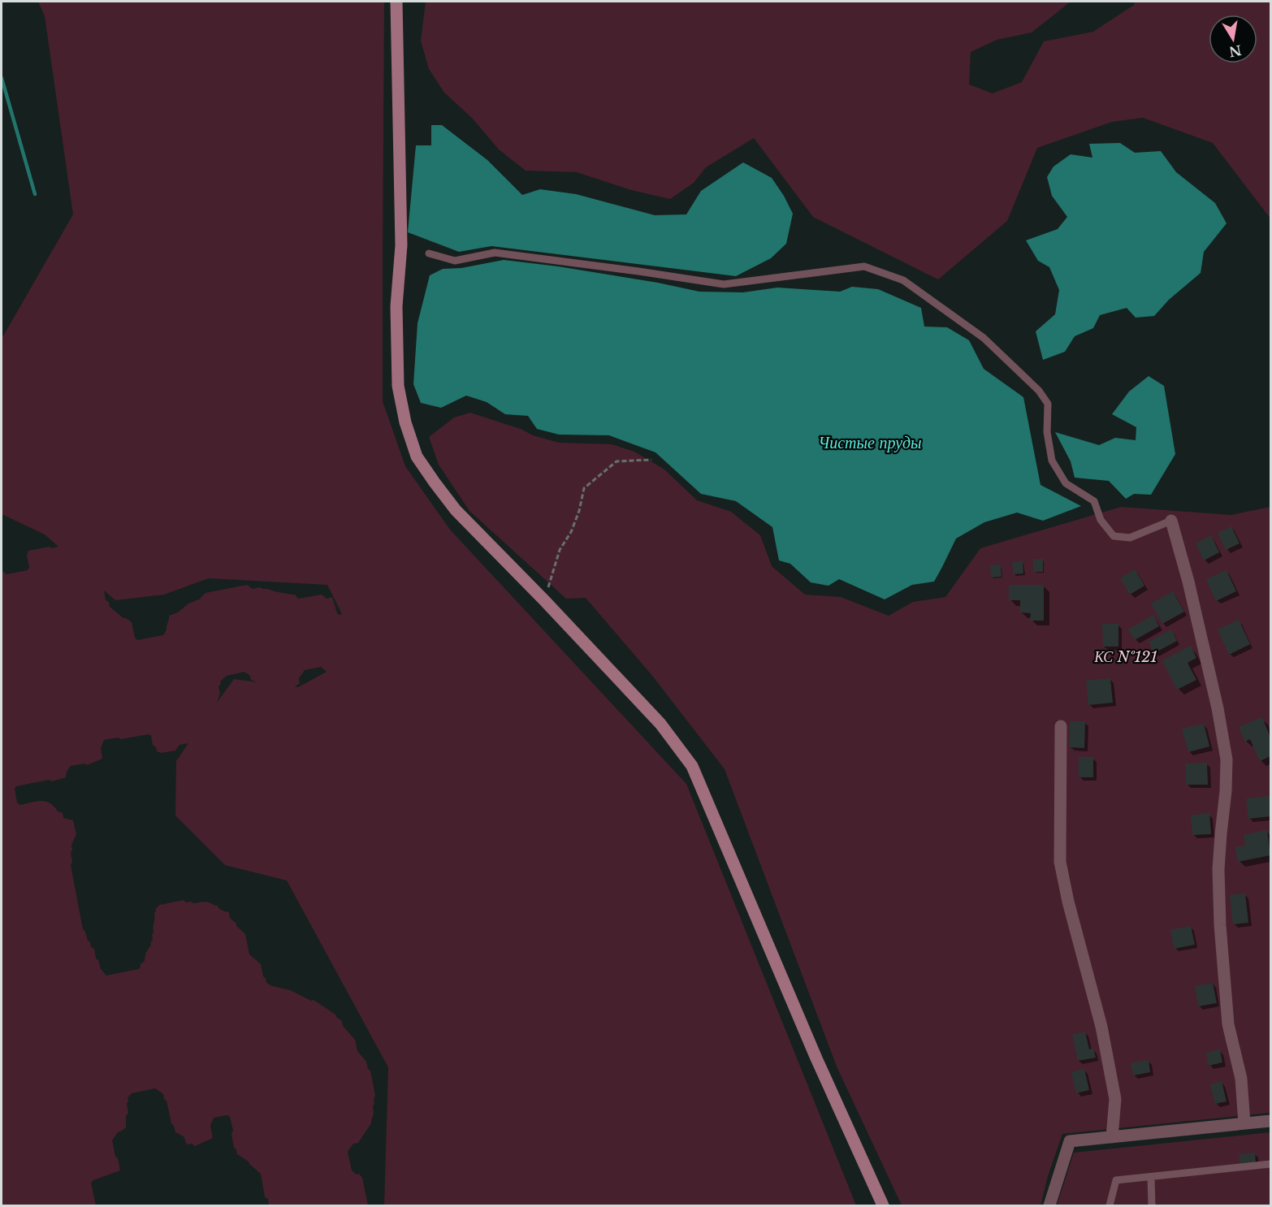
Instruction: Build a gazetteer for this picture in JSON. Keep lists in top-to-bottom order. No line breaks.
{"water":["Чистые пруды"],"parks":["КС №121"],"north":"bottom"}
